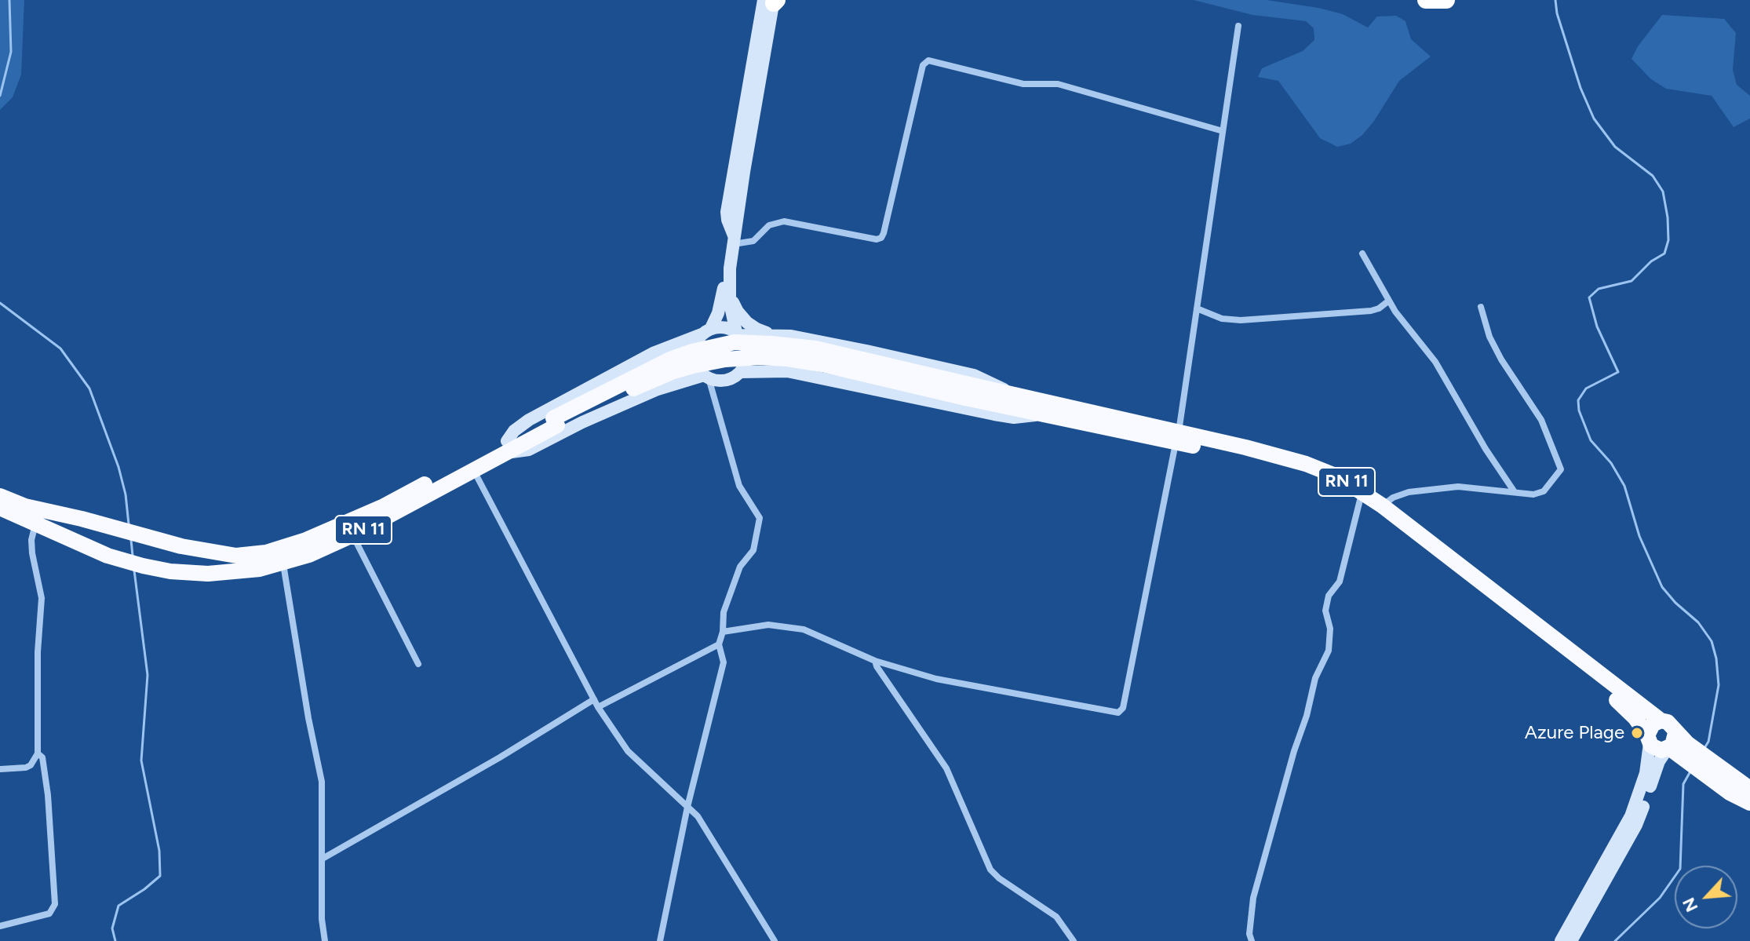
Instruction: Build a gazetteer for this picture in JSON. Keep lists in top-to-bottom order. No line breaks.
{"streets":{"highway":["RN 11"]},"places":["Azure Plage"],"north":"bottom left"}
